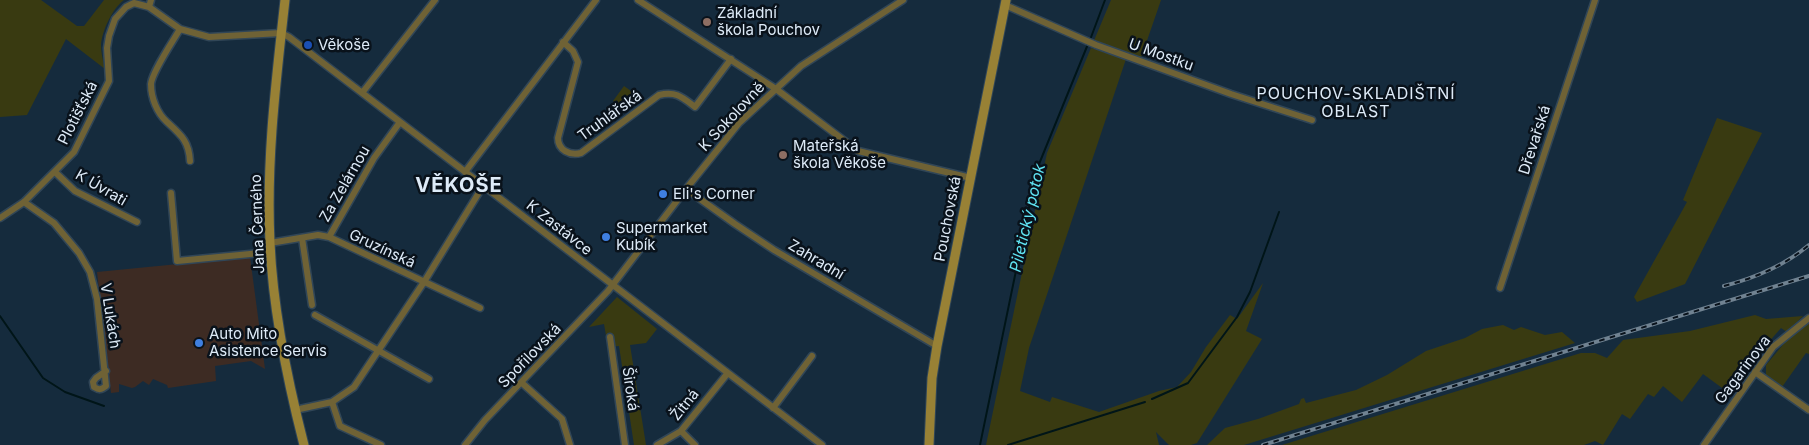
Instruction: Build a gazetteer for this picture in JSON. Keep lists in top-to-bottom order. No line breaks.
{"streets":{"street":["U Mostku","Plotišťská","Truhlářská","K Sokolovně","Dřevařská","Za Zelárnou","K Úvrati","Pouchovská","Jana Černého","K Zastávce","Gruzínská","Zahradní","V Lukách","Spořilovská","Gagarinova","Široká","Žitná"]},"crossings":[["U Mostku","Pouchovská"],["Plotišťská","K Úvrati"],["Plotišťská","Jana Černého"],["Plotišťská","K Zastávce"],["Plotišťská","V Lukách"],["K Sokolovně","K Zastávce"],["K Sokolovně","Zahradní"],["K Sokolovně","Spořilovská"],["Za Zelárnou","Jana Černého"],["Za Zelárnou","K Zastávce"],["Za Zelárnou","Gruzínská"],["Pouchovská","Zahradní"],["Jana Černého","K Zastávce"],["Jana Černého","Gruzínská"],["K Zastávce","Gruzínská"],["K Zastávce","Spořilovská"],["K Zastávce","Žitná"]],"districts":["POUCHOV-SKLADIŠTNÍ OBLAST","VĚKOŠE"],"water":["Piletický potok"],"places":["Základní škola Pouchov","Věkoše","Mateřská škola Věkoše","Eli's Corner","Supermarket Kubík","Auto Mito Asistence Servis"]}
